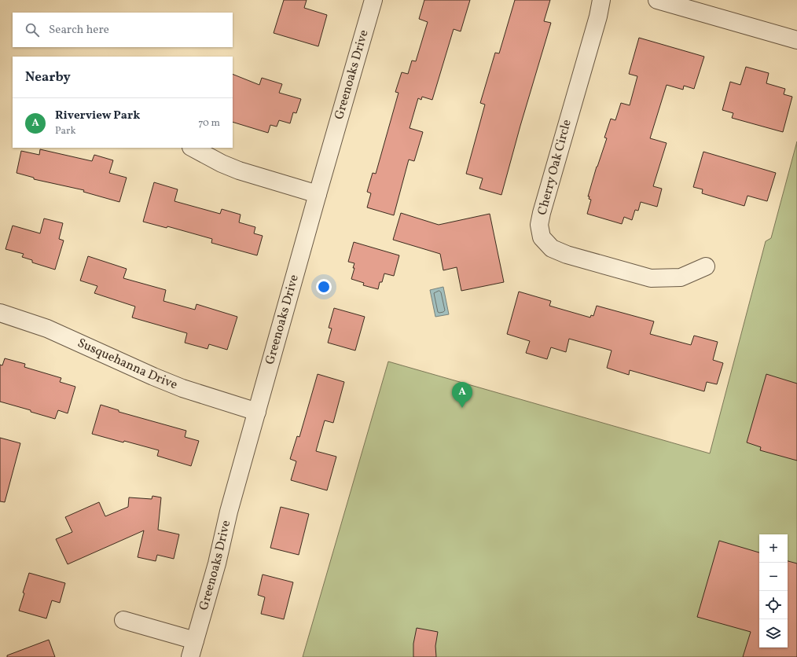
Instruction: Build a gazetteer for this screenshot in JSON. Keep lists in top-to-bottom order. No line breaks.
{"streets":{"street":["Greenoaks Drive","Cherry Oak Circle","Susquehanna Drive"]},"crossings":[["Greenoaks Drive","Susquehanna Drive"]],"page":{"search":"Search here","heading":"Nearby","list":[{"mark":"A","name":"Riverview Park","note":"Park","value":"70 m"}],"pins":"A","map_buttons":["+","−"]}}
